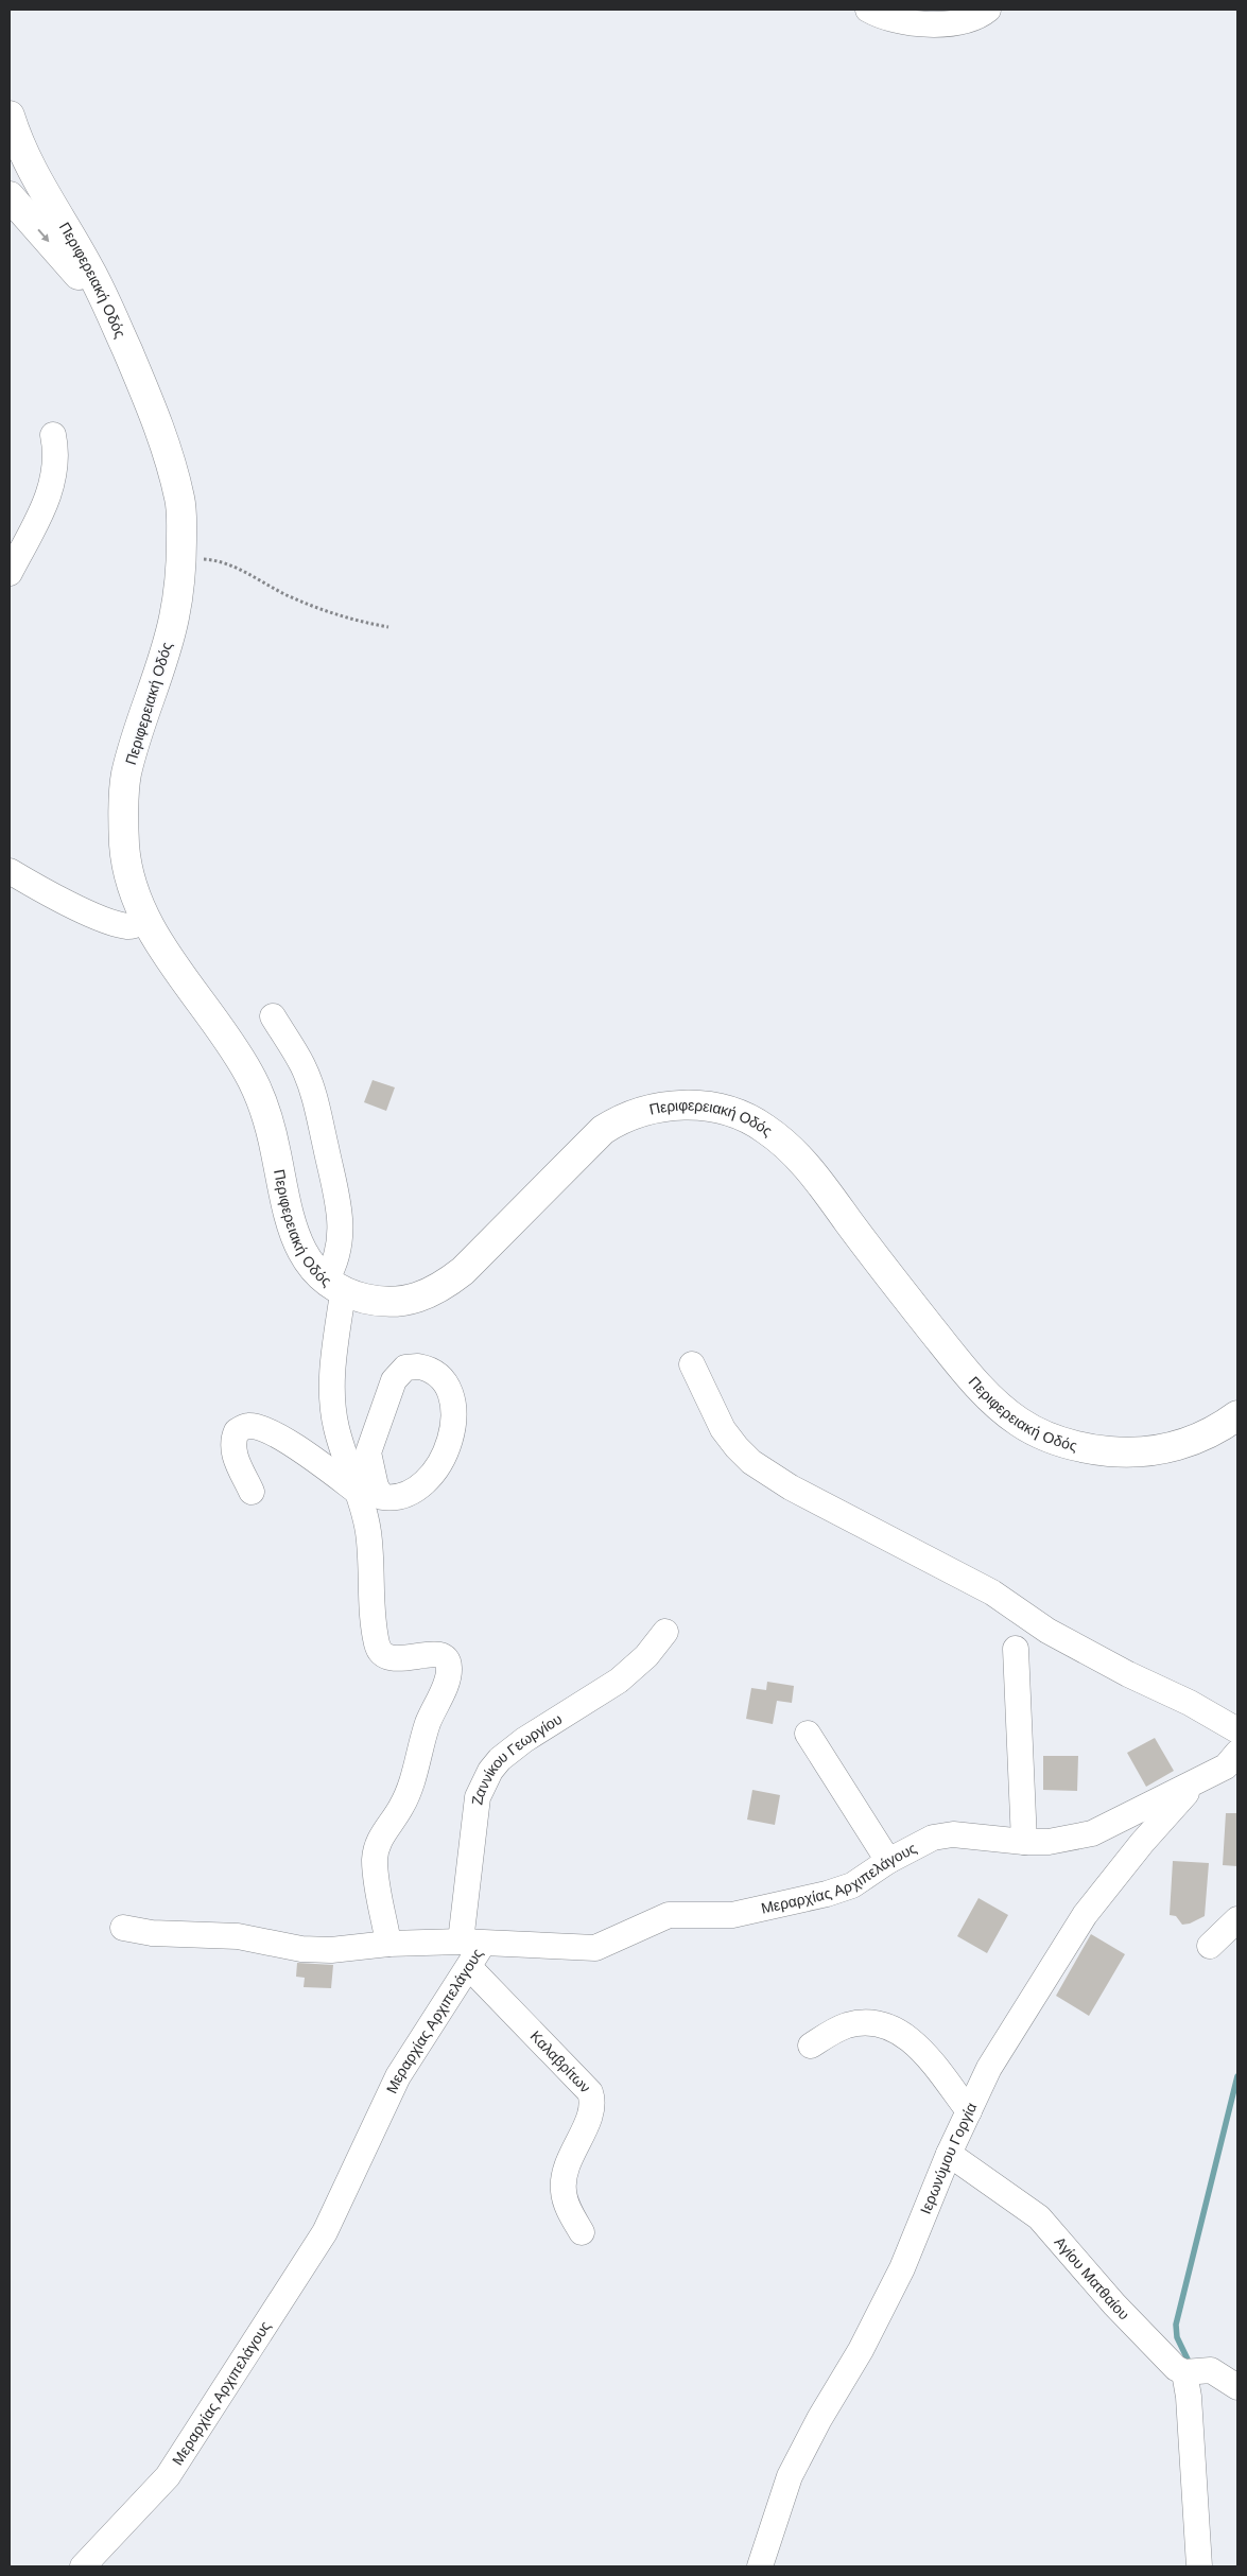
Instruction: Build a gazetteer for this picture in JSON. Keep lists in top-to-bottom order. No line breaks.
{"streets":{"main road":["Περιφερειακή Οδός"],"street":["Ζαννίκου Γεωργίου","Μεραρχίας Αρχιπελάγους","Καλαβρίτων","Ιερωνύμου Γοργία","Αγίου Ματθαίου"]},"crossings":[["Ζαννίκου Γεωργίου","Μεραρχίας Αρχιπελάγους"],["Μεραρχίας Αρχιπελάγους","Καλαβρίτων"],["Μεραρχίας Αρχιπελάγους","Ιερωνύμου Γοργία"],["Ιερωνύμου Γοργία","Αγίου Ματθαίου"]]}
